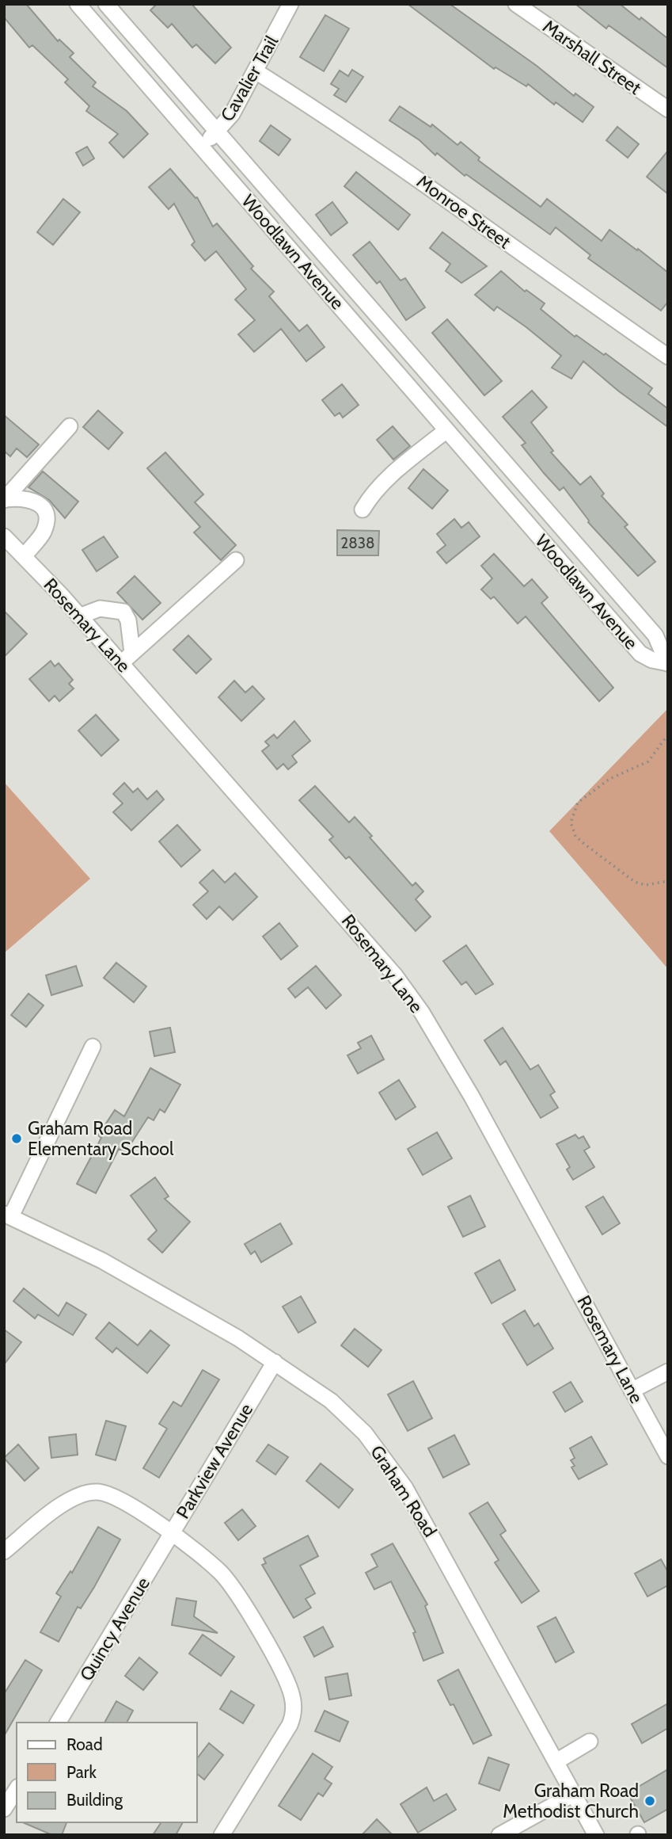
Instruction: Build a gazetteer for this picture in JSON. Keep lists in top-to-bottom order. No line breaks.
{"streets":{"street":["Marshall Street","Cavalier Trail","Monroe Street","Woodlawn Avenue","Rosemary Lane","Parkview Avenue","Graham Road","Quincy Avenue"]},"crossings":[["Cavalier Trail","Monroe Street"],["Cavalier Trail","Woodlawn Avenue"],["Parkview Avenue","Graham Road"],["Parkview Avenue","Quincy Avenue"]],"places":["Graham Road Elementary School","Graham Road Methodist Church"],"house_numbers":["2838"],"legend":["Road","Park","Building"]}
